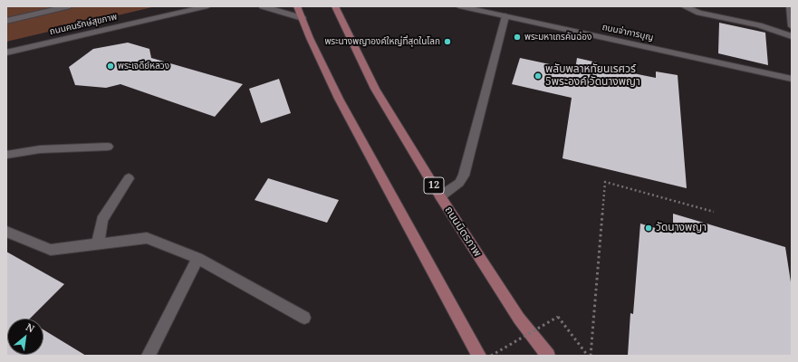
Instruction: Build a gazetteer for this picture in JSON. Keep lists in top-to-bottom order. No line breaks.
{"streets":{"main road":["12","ถนนมิตรภาพ"],"street":["ถนนคนรักษ์สุขภาพ","ถนนจ่าการบุญ"]},"places":["พระมหาเถรคันฉ่อง","พระนางพญาองค์ใหญ่ที่สุดในโลก","พระเจดีย์หลวง","พลับพลาหทัยนเรศวร์ 5พระองค์ วัดนางพญา","วัดนางพญา"],"north":"top right"}
